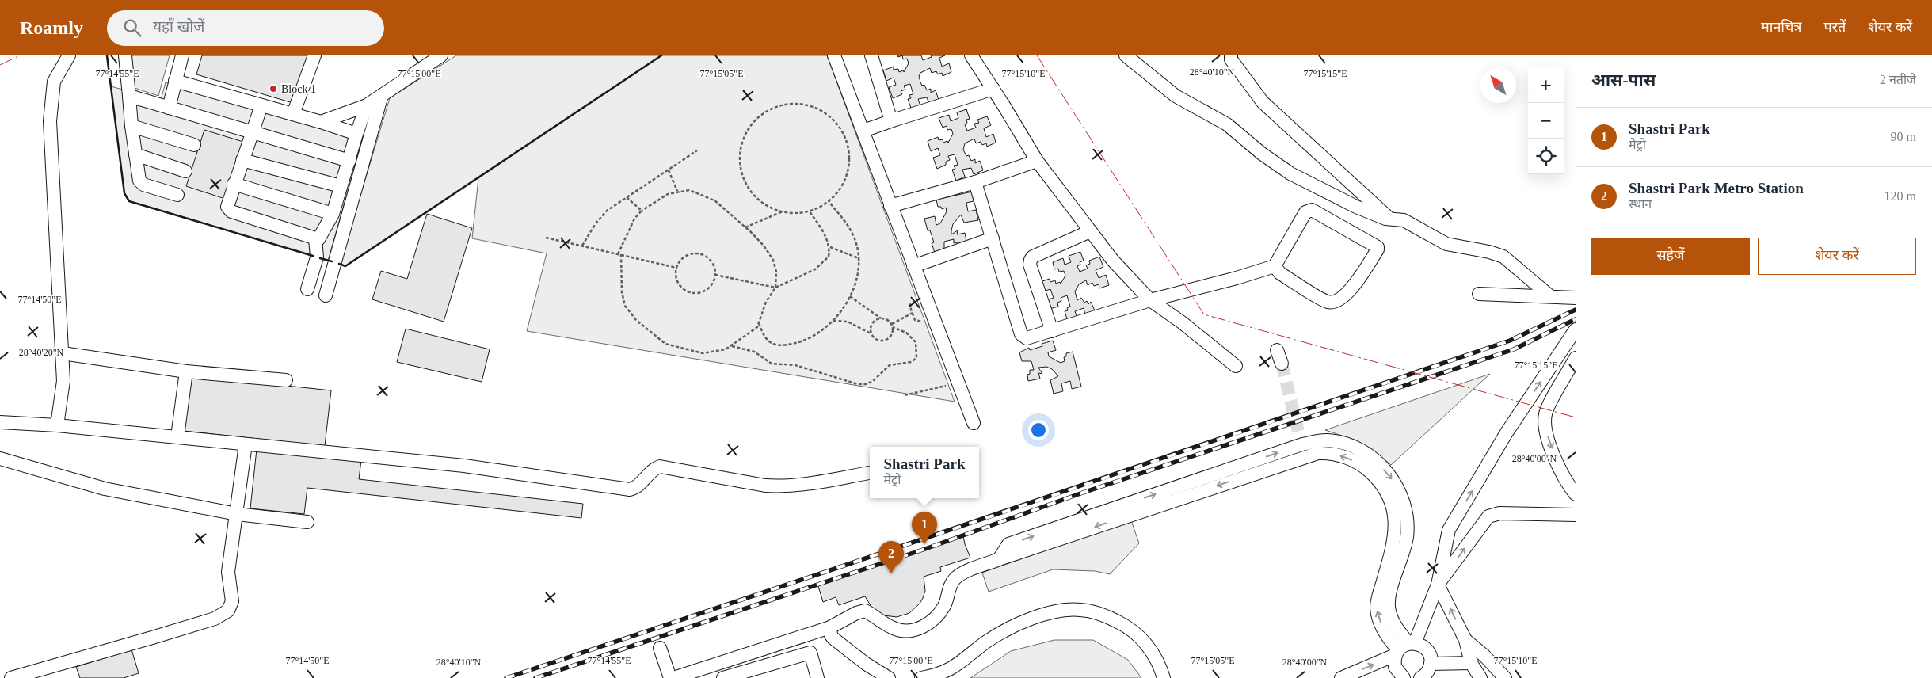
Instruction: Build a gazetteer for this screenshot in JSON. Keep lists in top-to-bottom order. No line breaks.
{"places":["Block 1"],"north":"top left","page":{"header":"Roamly","search":"यहाँ खोजें","nav":["मानचित्र","परतें","शेयर करें"],"heading":["आस-पास","2 नतीजे"],"map_buttons":["+","−"],"list":[{"mark":"1","name":"Shastri Park","note":"मेट्रो","value":"90 m"},{"mark":"2","name":"Shastri Park Metro Station","note":"स्थान","value":"120 m"}],"buttons":["सहेजें","शेयर करें"],"popup":["Shastri Park","मेट्रो"],"pins":["1","2"]},"coordinates":["28°40'10\"N","77°15'10\"E","77°15'15\"E","77°14'55\"E","77°15'00\"E","77°15'05\"E","77°14'50\"E","28°40'20\"N","28°40'00\"N"]}
